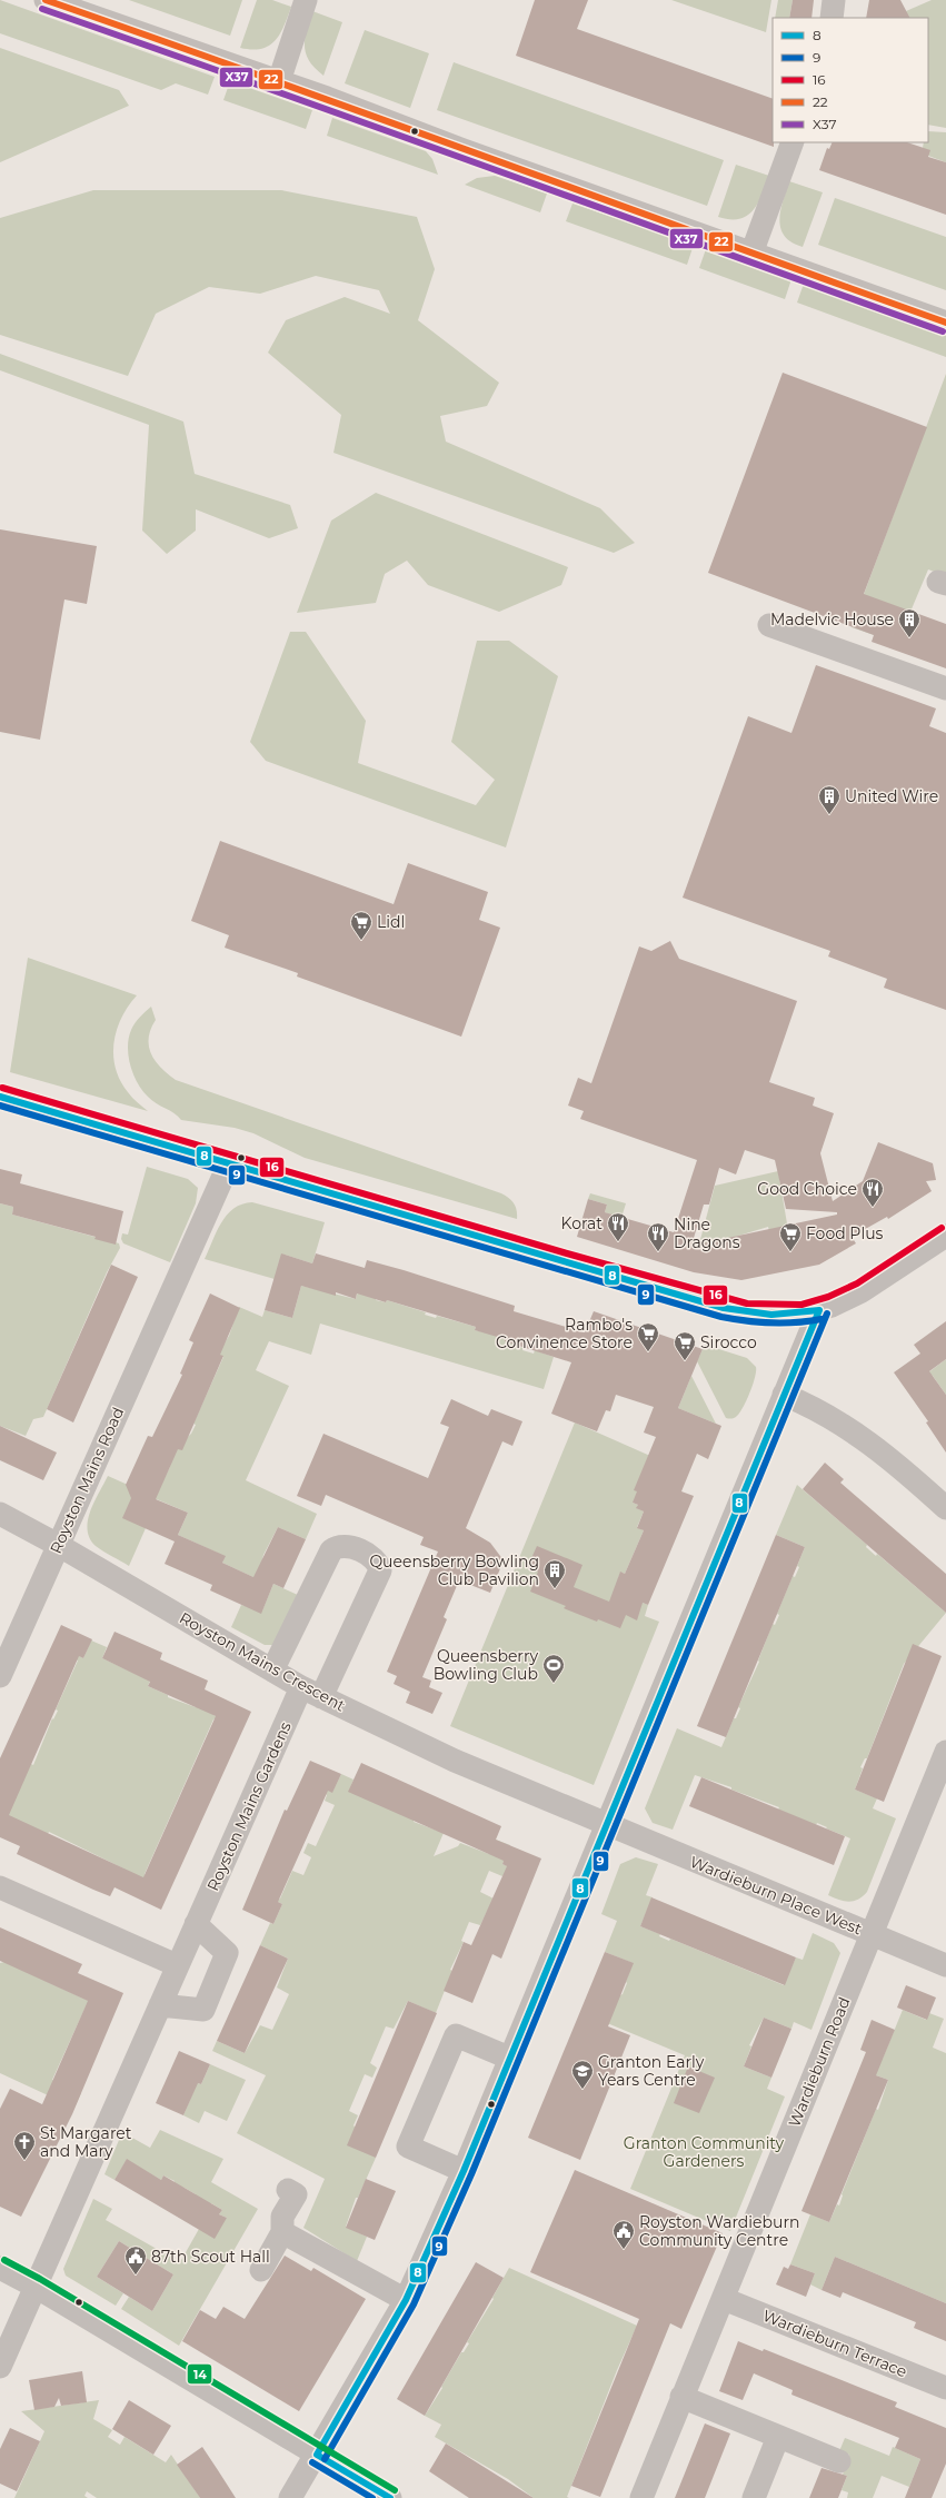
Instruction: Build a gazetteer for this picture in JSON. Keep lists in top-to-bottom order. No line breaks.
{"streets":{"street":["Royston Mains Road","Royston Mains Crescent","Royston Mains Gardens","Wardieburn Place West","Wardieburn Road","Wardieburn Terrace"]},"crossings":[["Royston Mains Road","Royston Mains Crescent"],["Royston Mains Crescent","Royston Mains Gardens"],["Royston Mains Crescent","Wardieburn Place West"],["Wardieburn Place West","Wardieburn Road"],["Wardieburn Road","Wardieburn Terrace"]],"parks":["Granton Community Gardeners"],"places":{"building":["Madelvic House","United Wire","Queensberry Bowling Club Pavilion"],"supermarket":["Lidl","Food Plus","Rambo's Convinence Store","Sirocco"],"restaurant":["Good Choice","Korat","Nine Dragons"],"sports":["Queensberry Bowling Club"],"school or university":["Granton Early Years Centre"],"church":["St Margaret and Mary"],"public building":["Royston Wardieburn Community Centre","87th Scout Hall"]},"lines":["transit line 22","transit line X37","transit line 16","transit line 8","transit line 9","transit line 14"],"legend":["8","9","16","22","X37"]}
